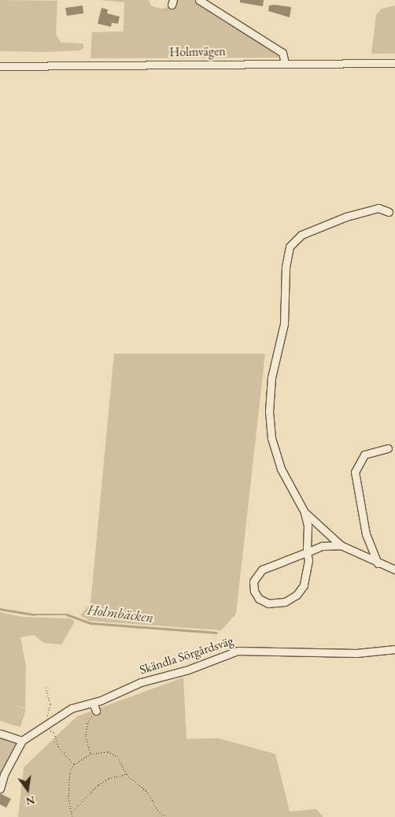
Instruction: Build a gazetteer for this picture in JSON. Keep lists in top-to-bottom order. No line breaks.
{"streets":{"street":["Holmvägen","Skändla Sörgårdsväg"]},"water":["Holmbäcken"],"north":"bottom"}
